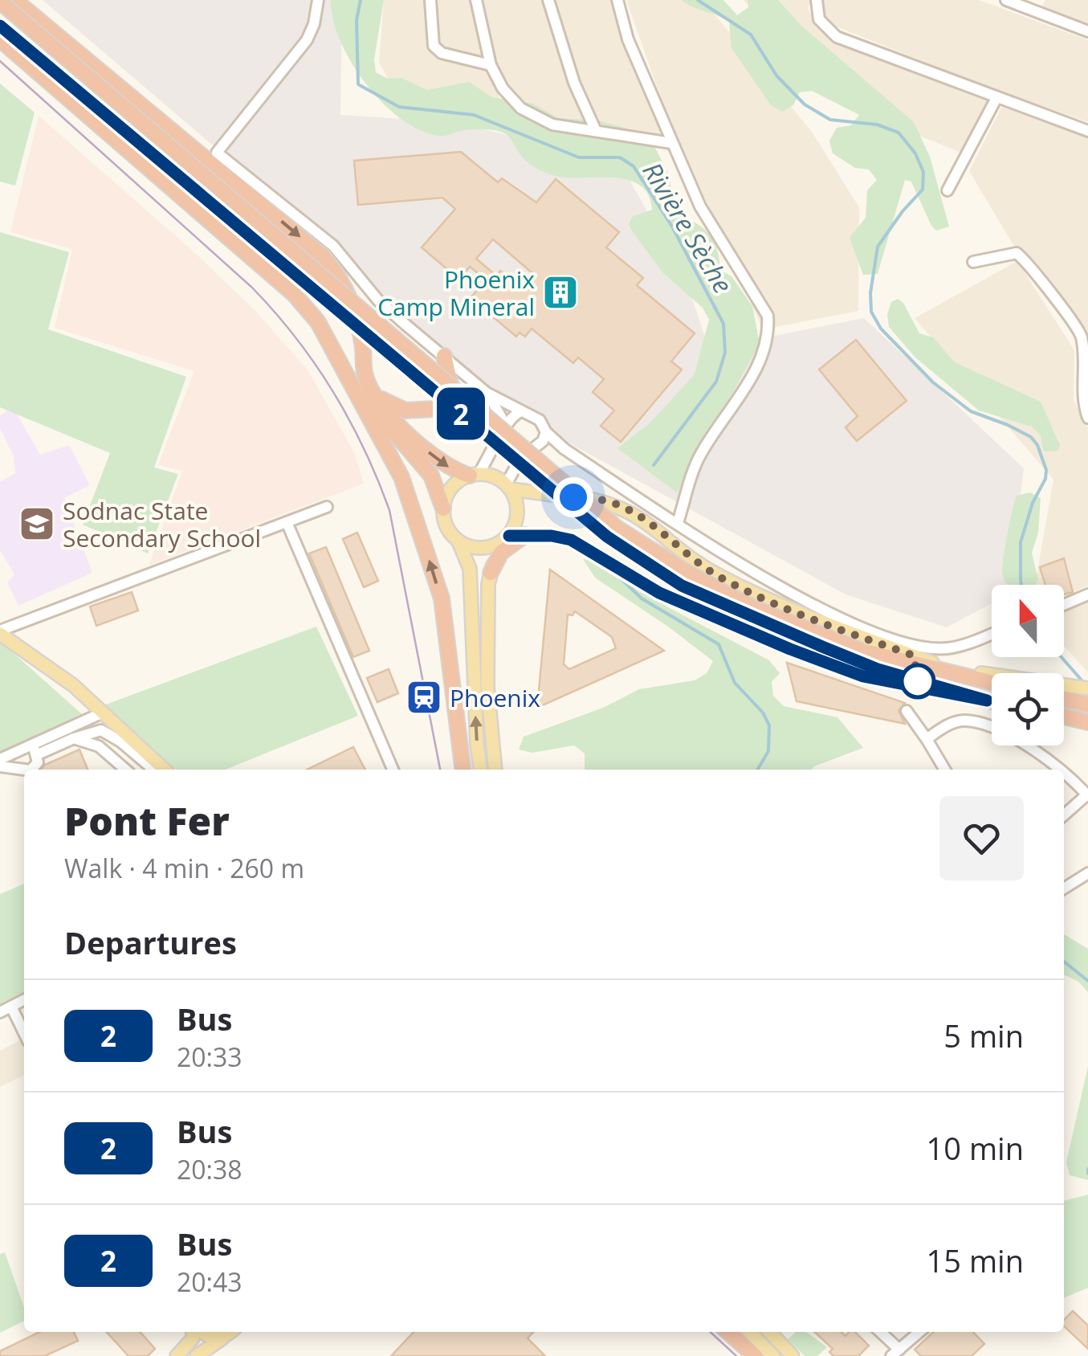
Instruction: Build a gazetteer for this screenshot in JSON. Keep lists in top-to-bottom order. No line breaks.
{"water":["Rivière Sèche"],"places":{"building":["Phoenix Camp Mineral"],"school or university":["Sodnac State Secondary School"],"station":["Phoenix"]},"lines":["bus line 2"],"north":"top","page":{"on_map":"2","heading":[["Pont Fer","Walk · 4 min · 260 m"],"Departures"],"list":[{"mark":"2","name":"Bus","note":"20:33","value":"5 min"},{"mark":"2","name":"Bus","note":"20:38","value":"10 min"},{"mark":"2","name":"Bus","note":"20:43","value":"15 min"}]}}
